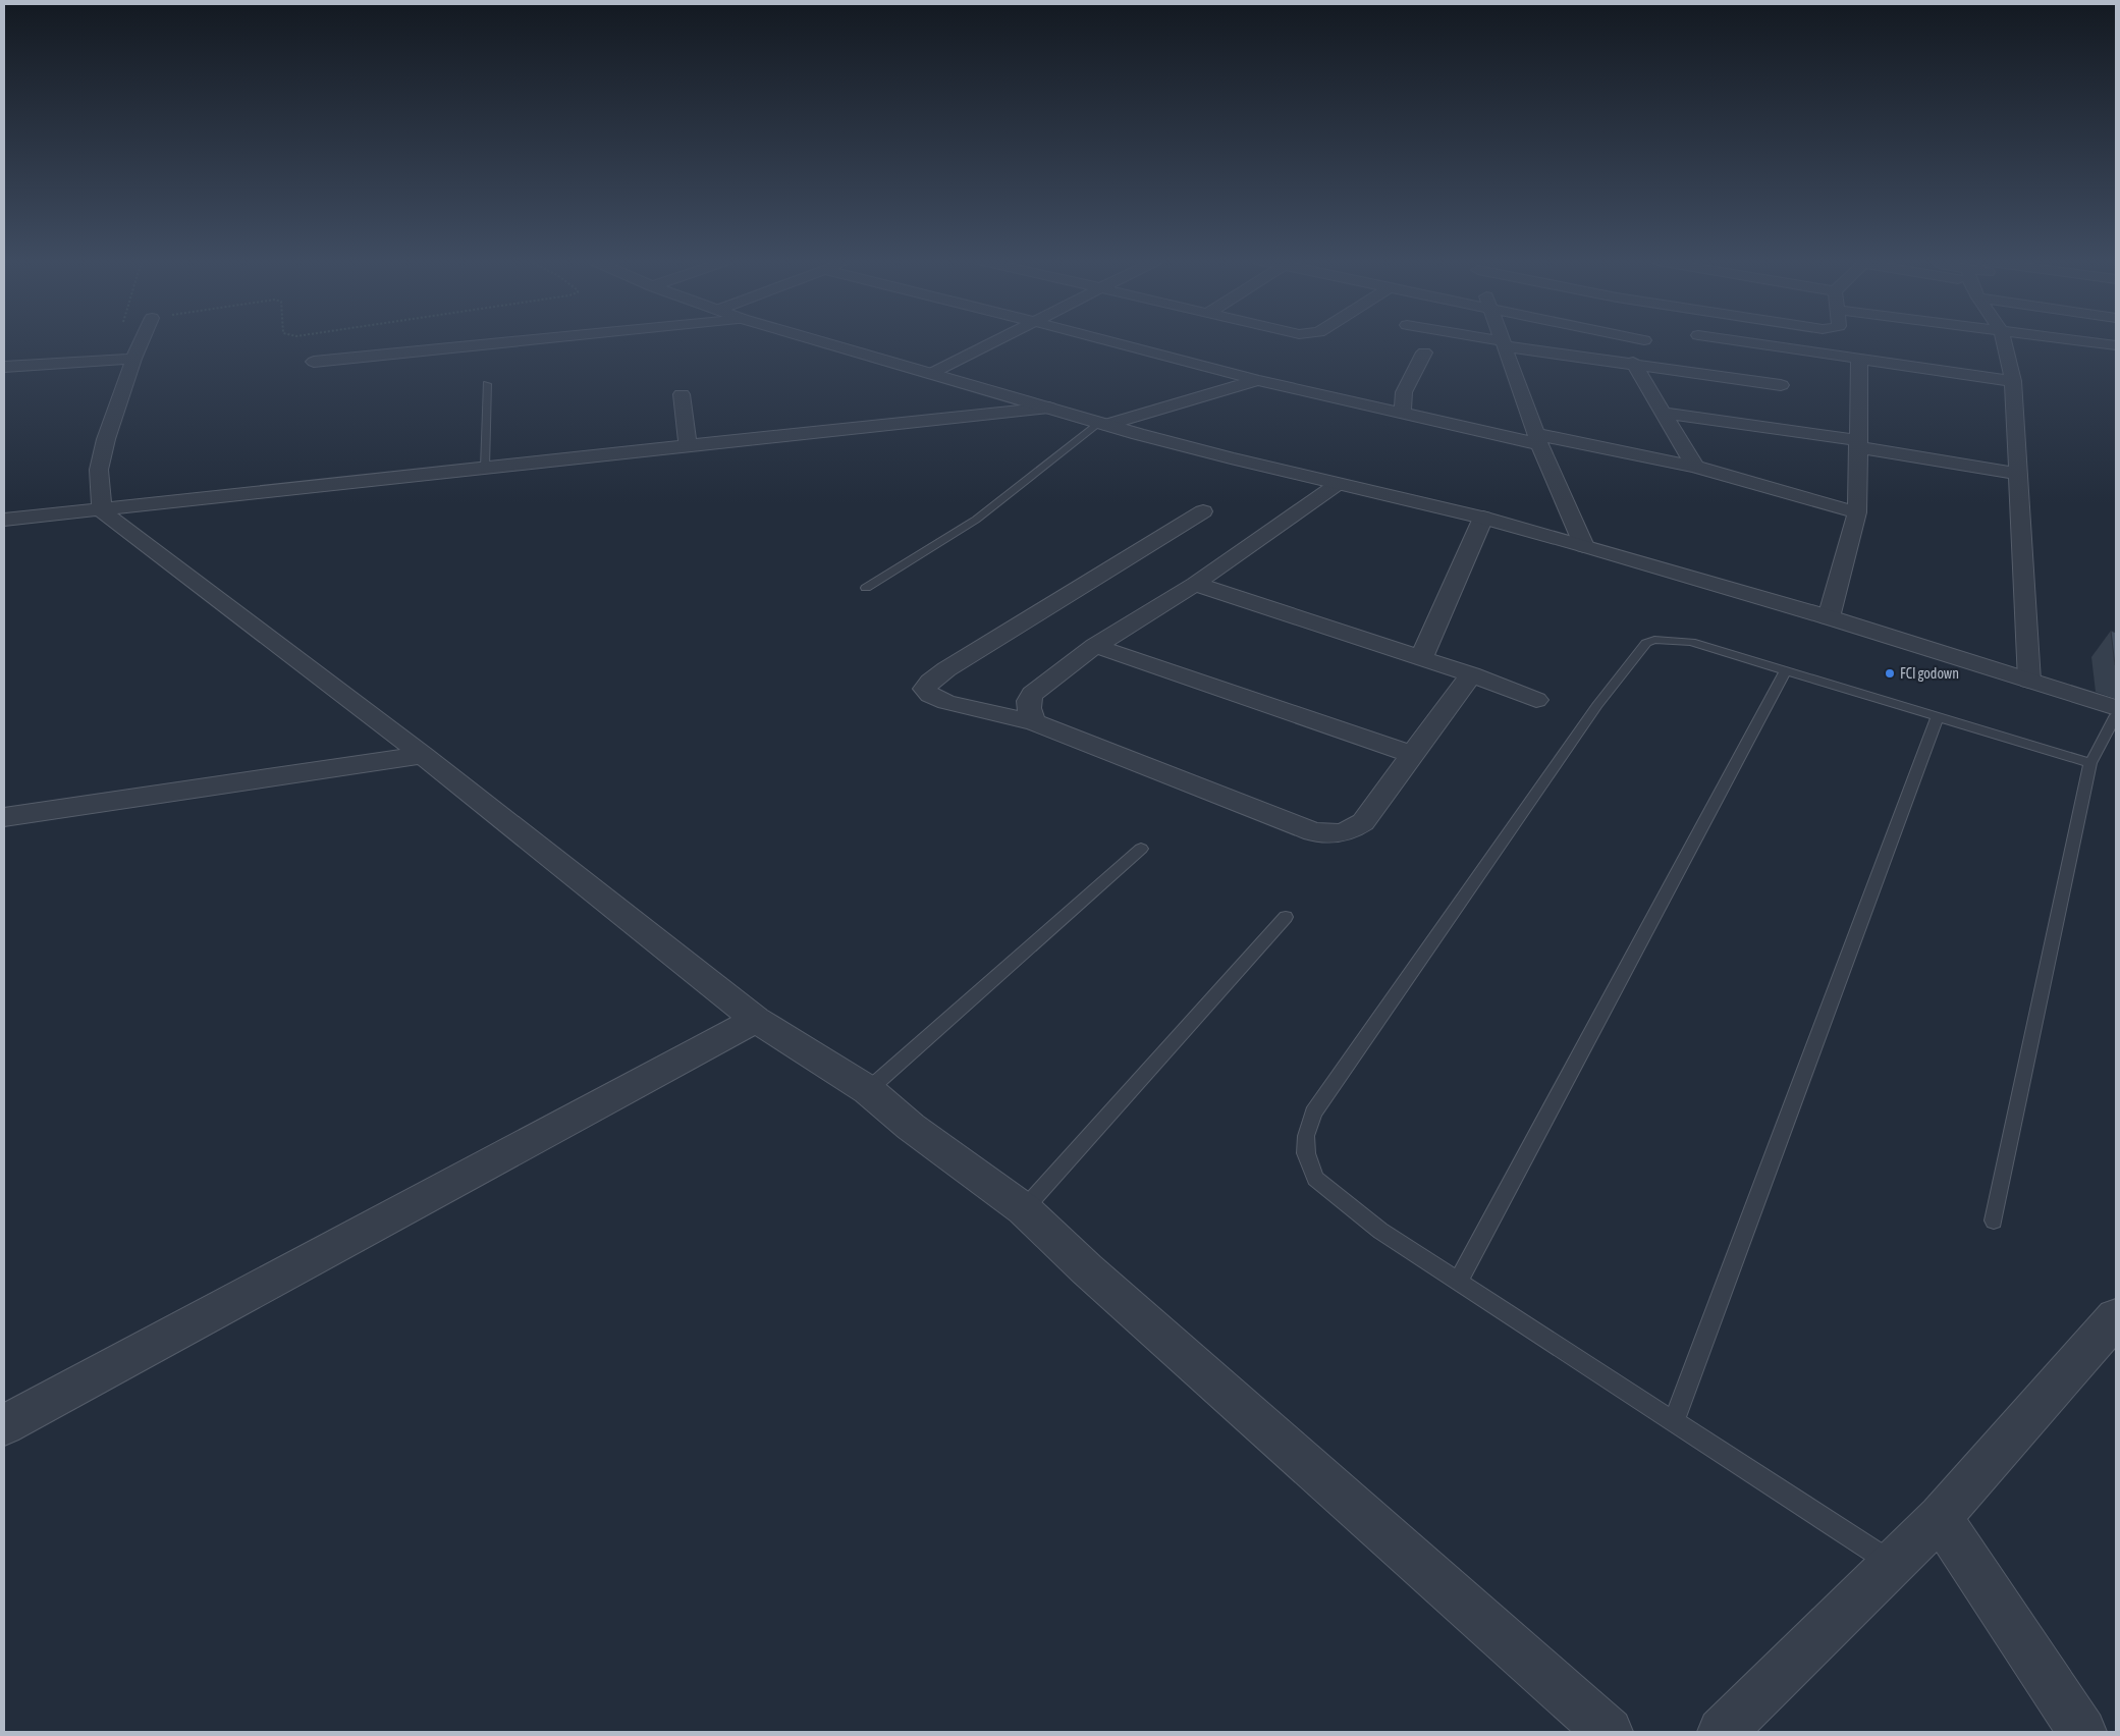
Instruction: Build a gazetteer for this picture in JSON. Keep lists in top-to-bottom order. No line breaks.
{"places":["FCI godown"]}
